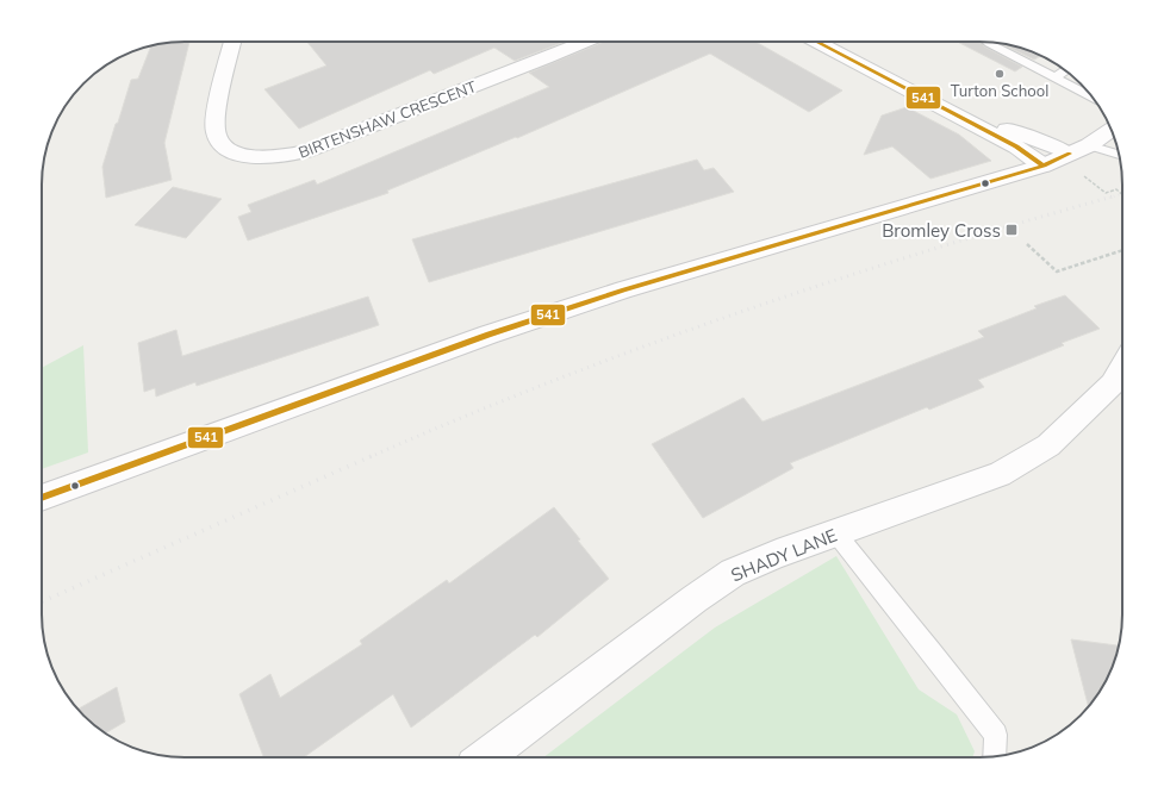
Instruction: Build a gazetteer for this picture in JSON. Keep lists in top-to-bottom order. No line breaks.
{"streets":{"street":["BIRTENSHAW CRESCENT","SHADY LANE"]},"places":{"other":["Turton School"],"transit":["Bromley Cross"]},"lines":["transit line 541"]}
